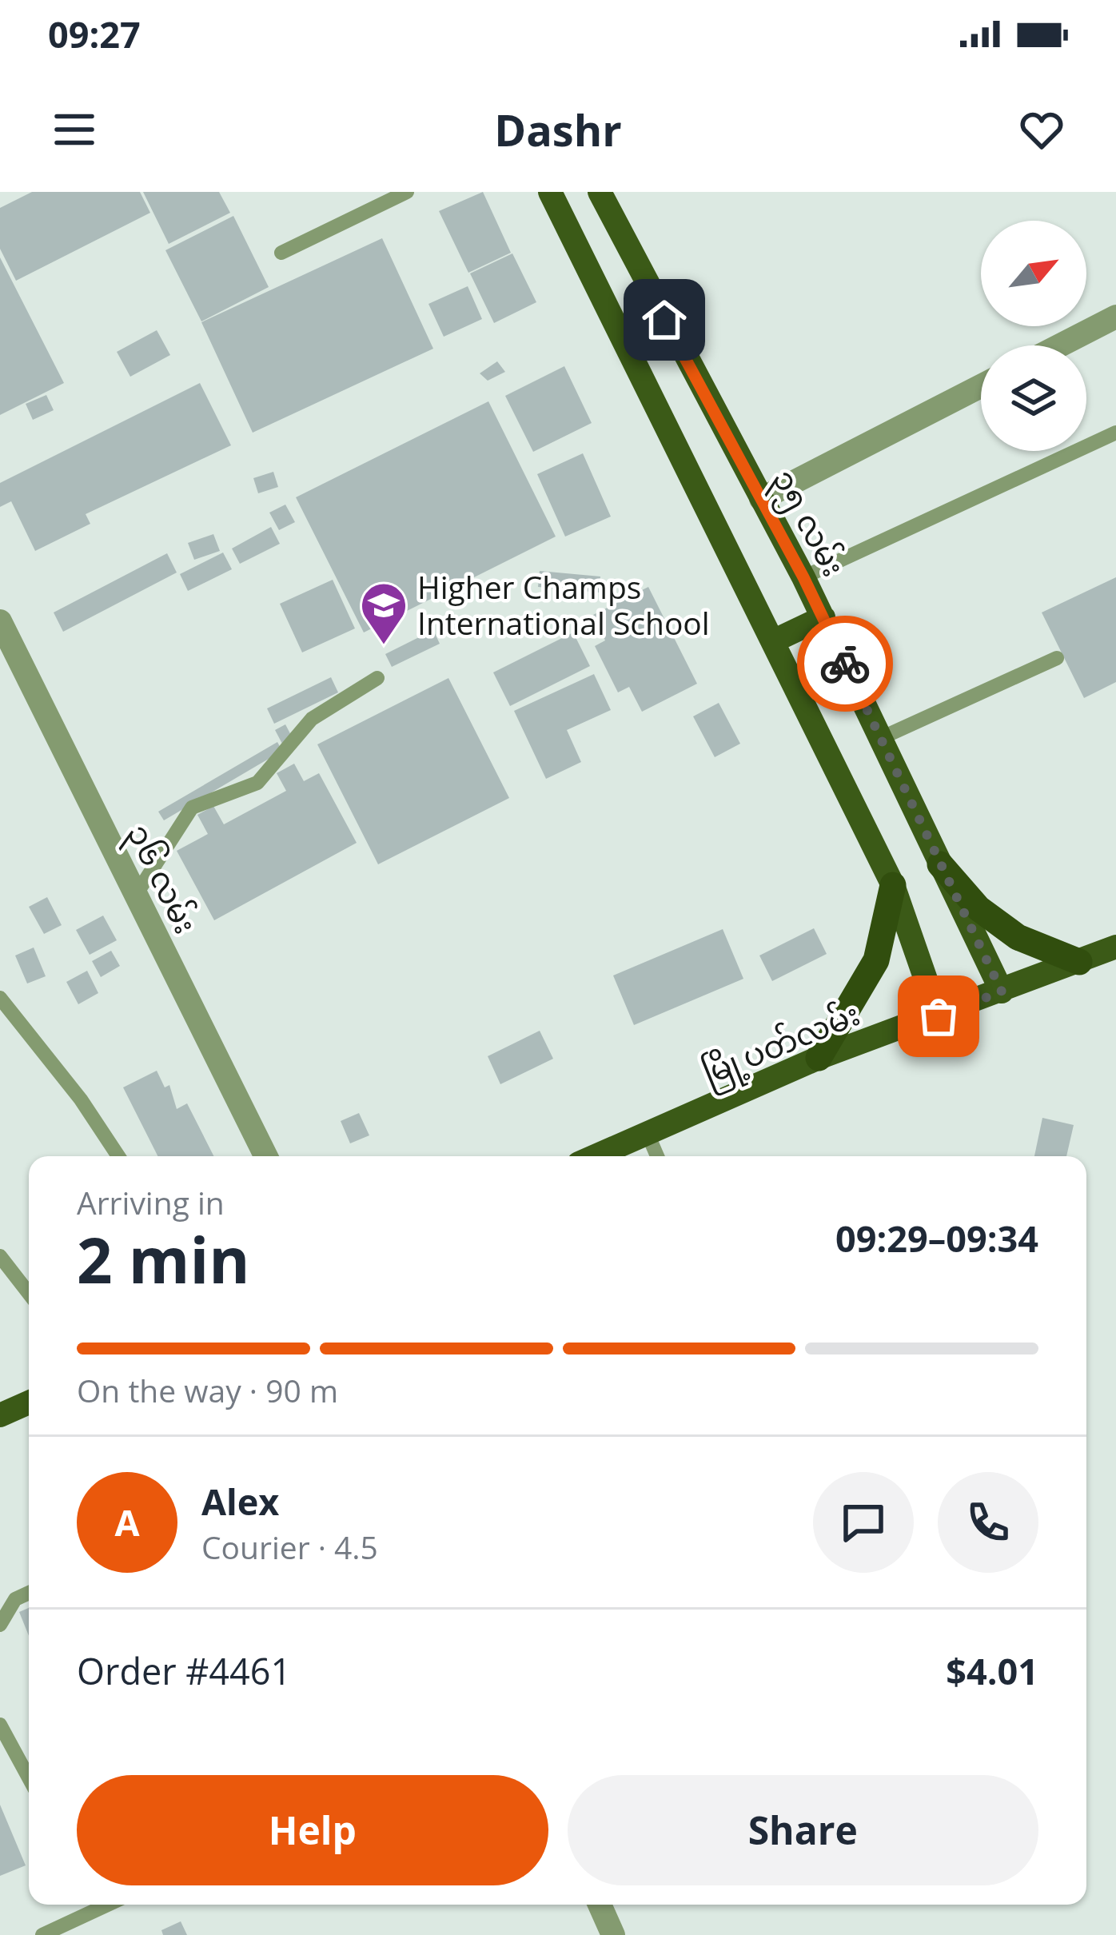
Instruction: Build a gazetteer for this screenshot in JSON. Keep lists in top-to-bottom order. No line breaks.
{"streets":{"main road":["၃၅ လမ်း","မြို့ပတ်လမ်း"],"street":["၃၆ လမ်း"]},"crossings":[["၃၅ လမ်း","မြို့ပတ်လမ်း"]],"places":{"school or university":["Higher Champs International School"]},"north":"top right","page":{"status":"09:27","header":"Dashr","heading":["2 min","Arriving in","09:29–09:34"],"panel":["Alex","Courier · 4.5","Order #4461","$4.01"],"bar":"On the way · 90 m","round":"A","buttons":["Help","Share"]}}
